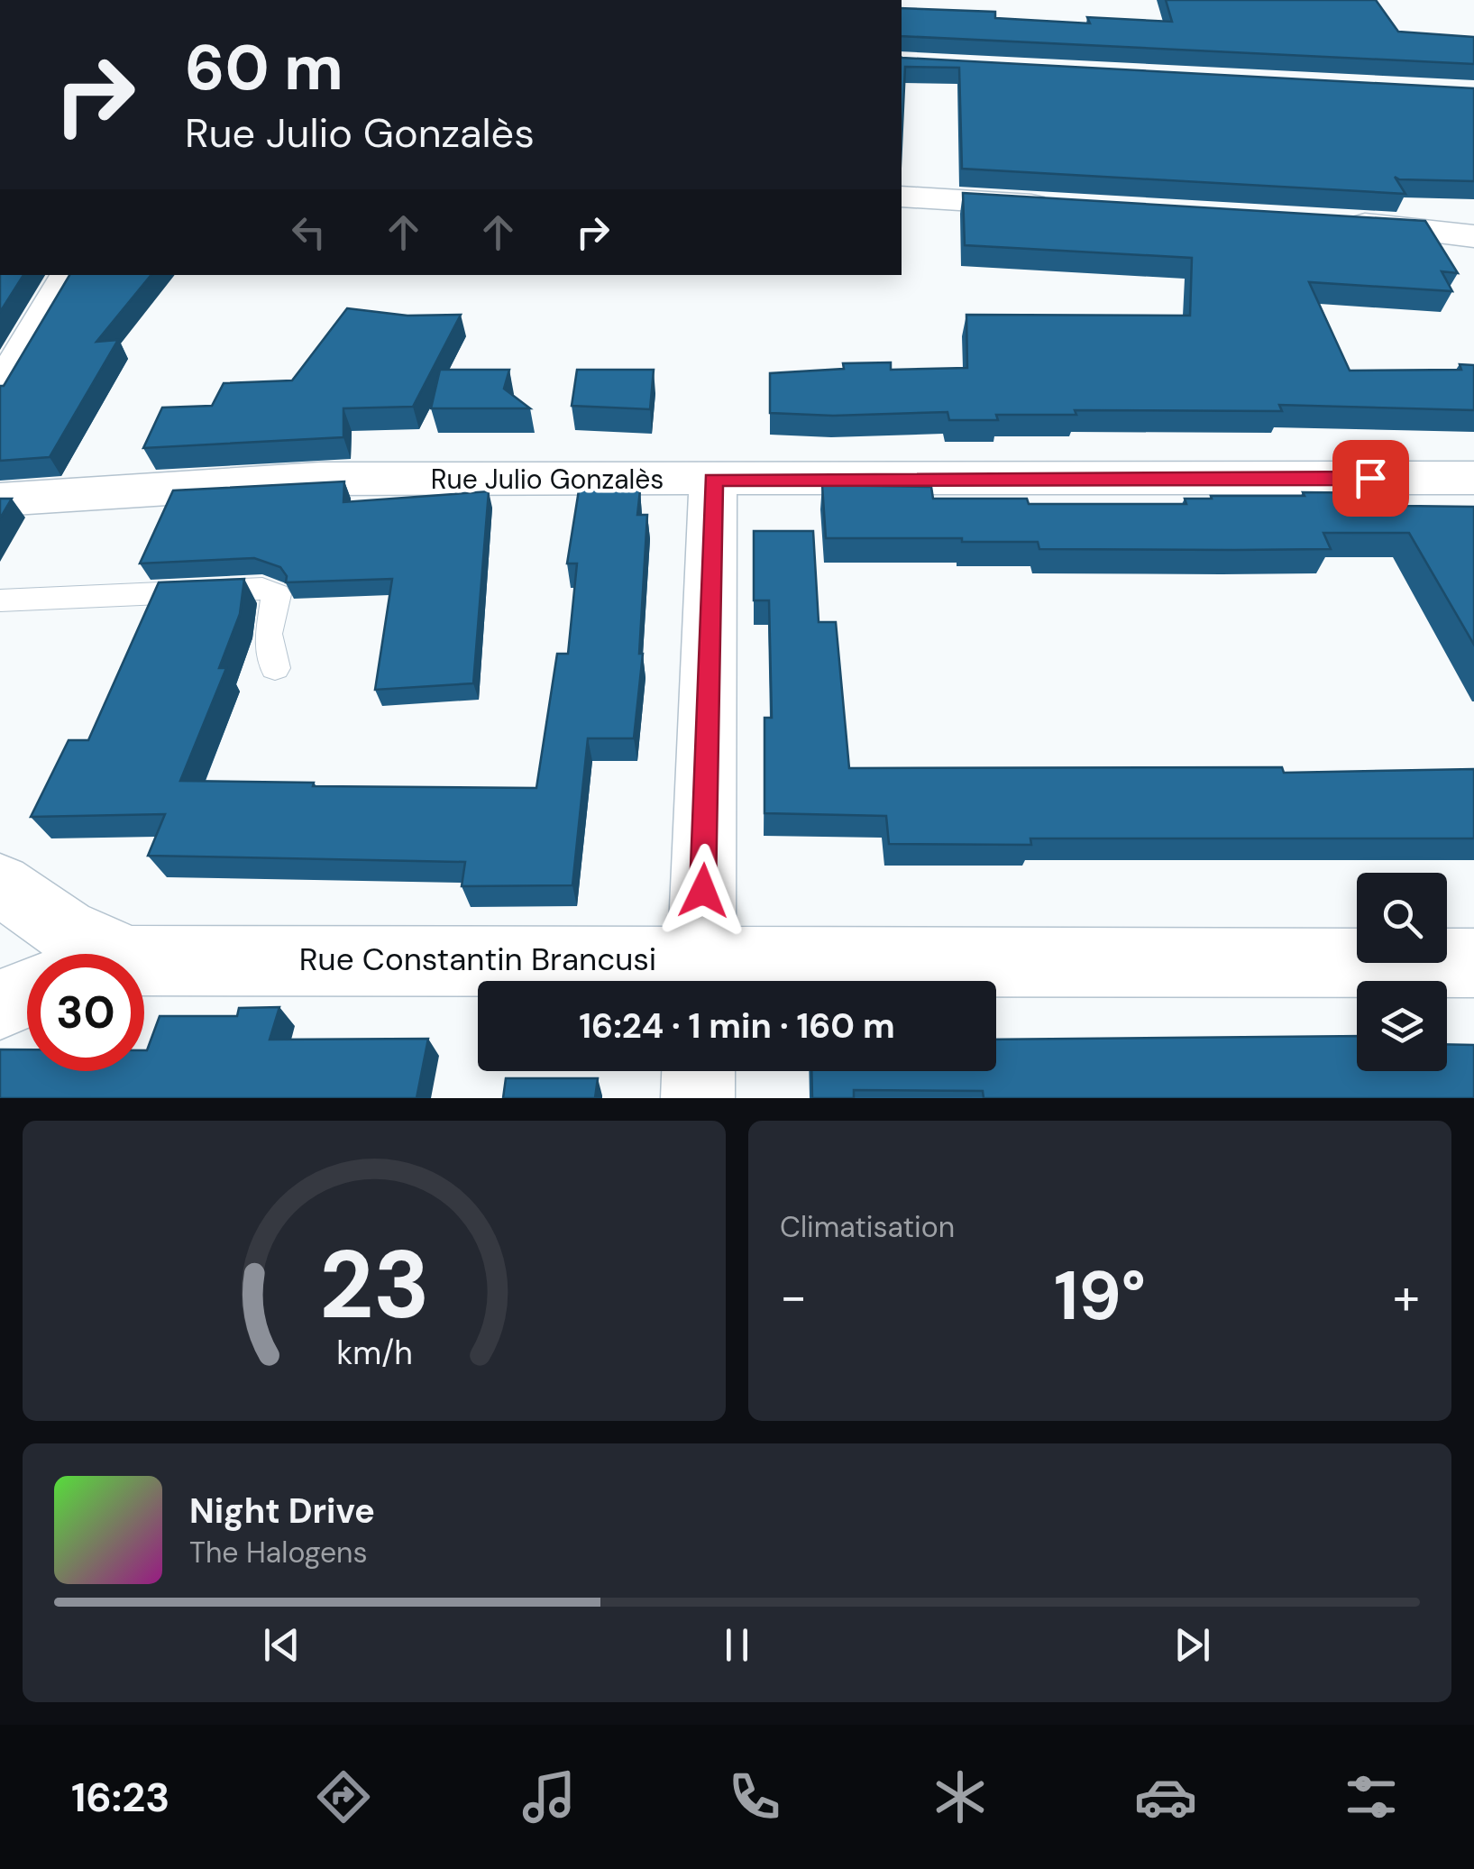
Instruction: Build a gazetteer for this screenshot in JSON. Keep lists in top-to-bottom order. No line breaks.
{"streets":{"street":["Rue Julio Gonzalès","Rue Constantin Brancusi"]},"page":{"turn":["60 m","Rue Julio Gonzalès"],"limit":"30","trip":"16:24 · 1 min · 160 m","tile":"Climatisation","heat":["−","19°","+"],"song":["Night Drive","The Halogens"],"tabs":"16:23","gauge":["23","km/h"]}}
